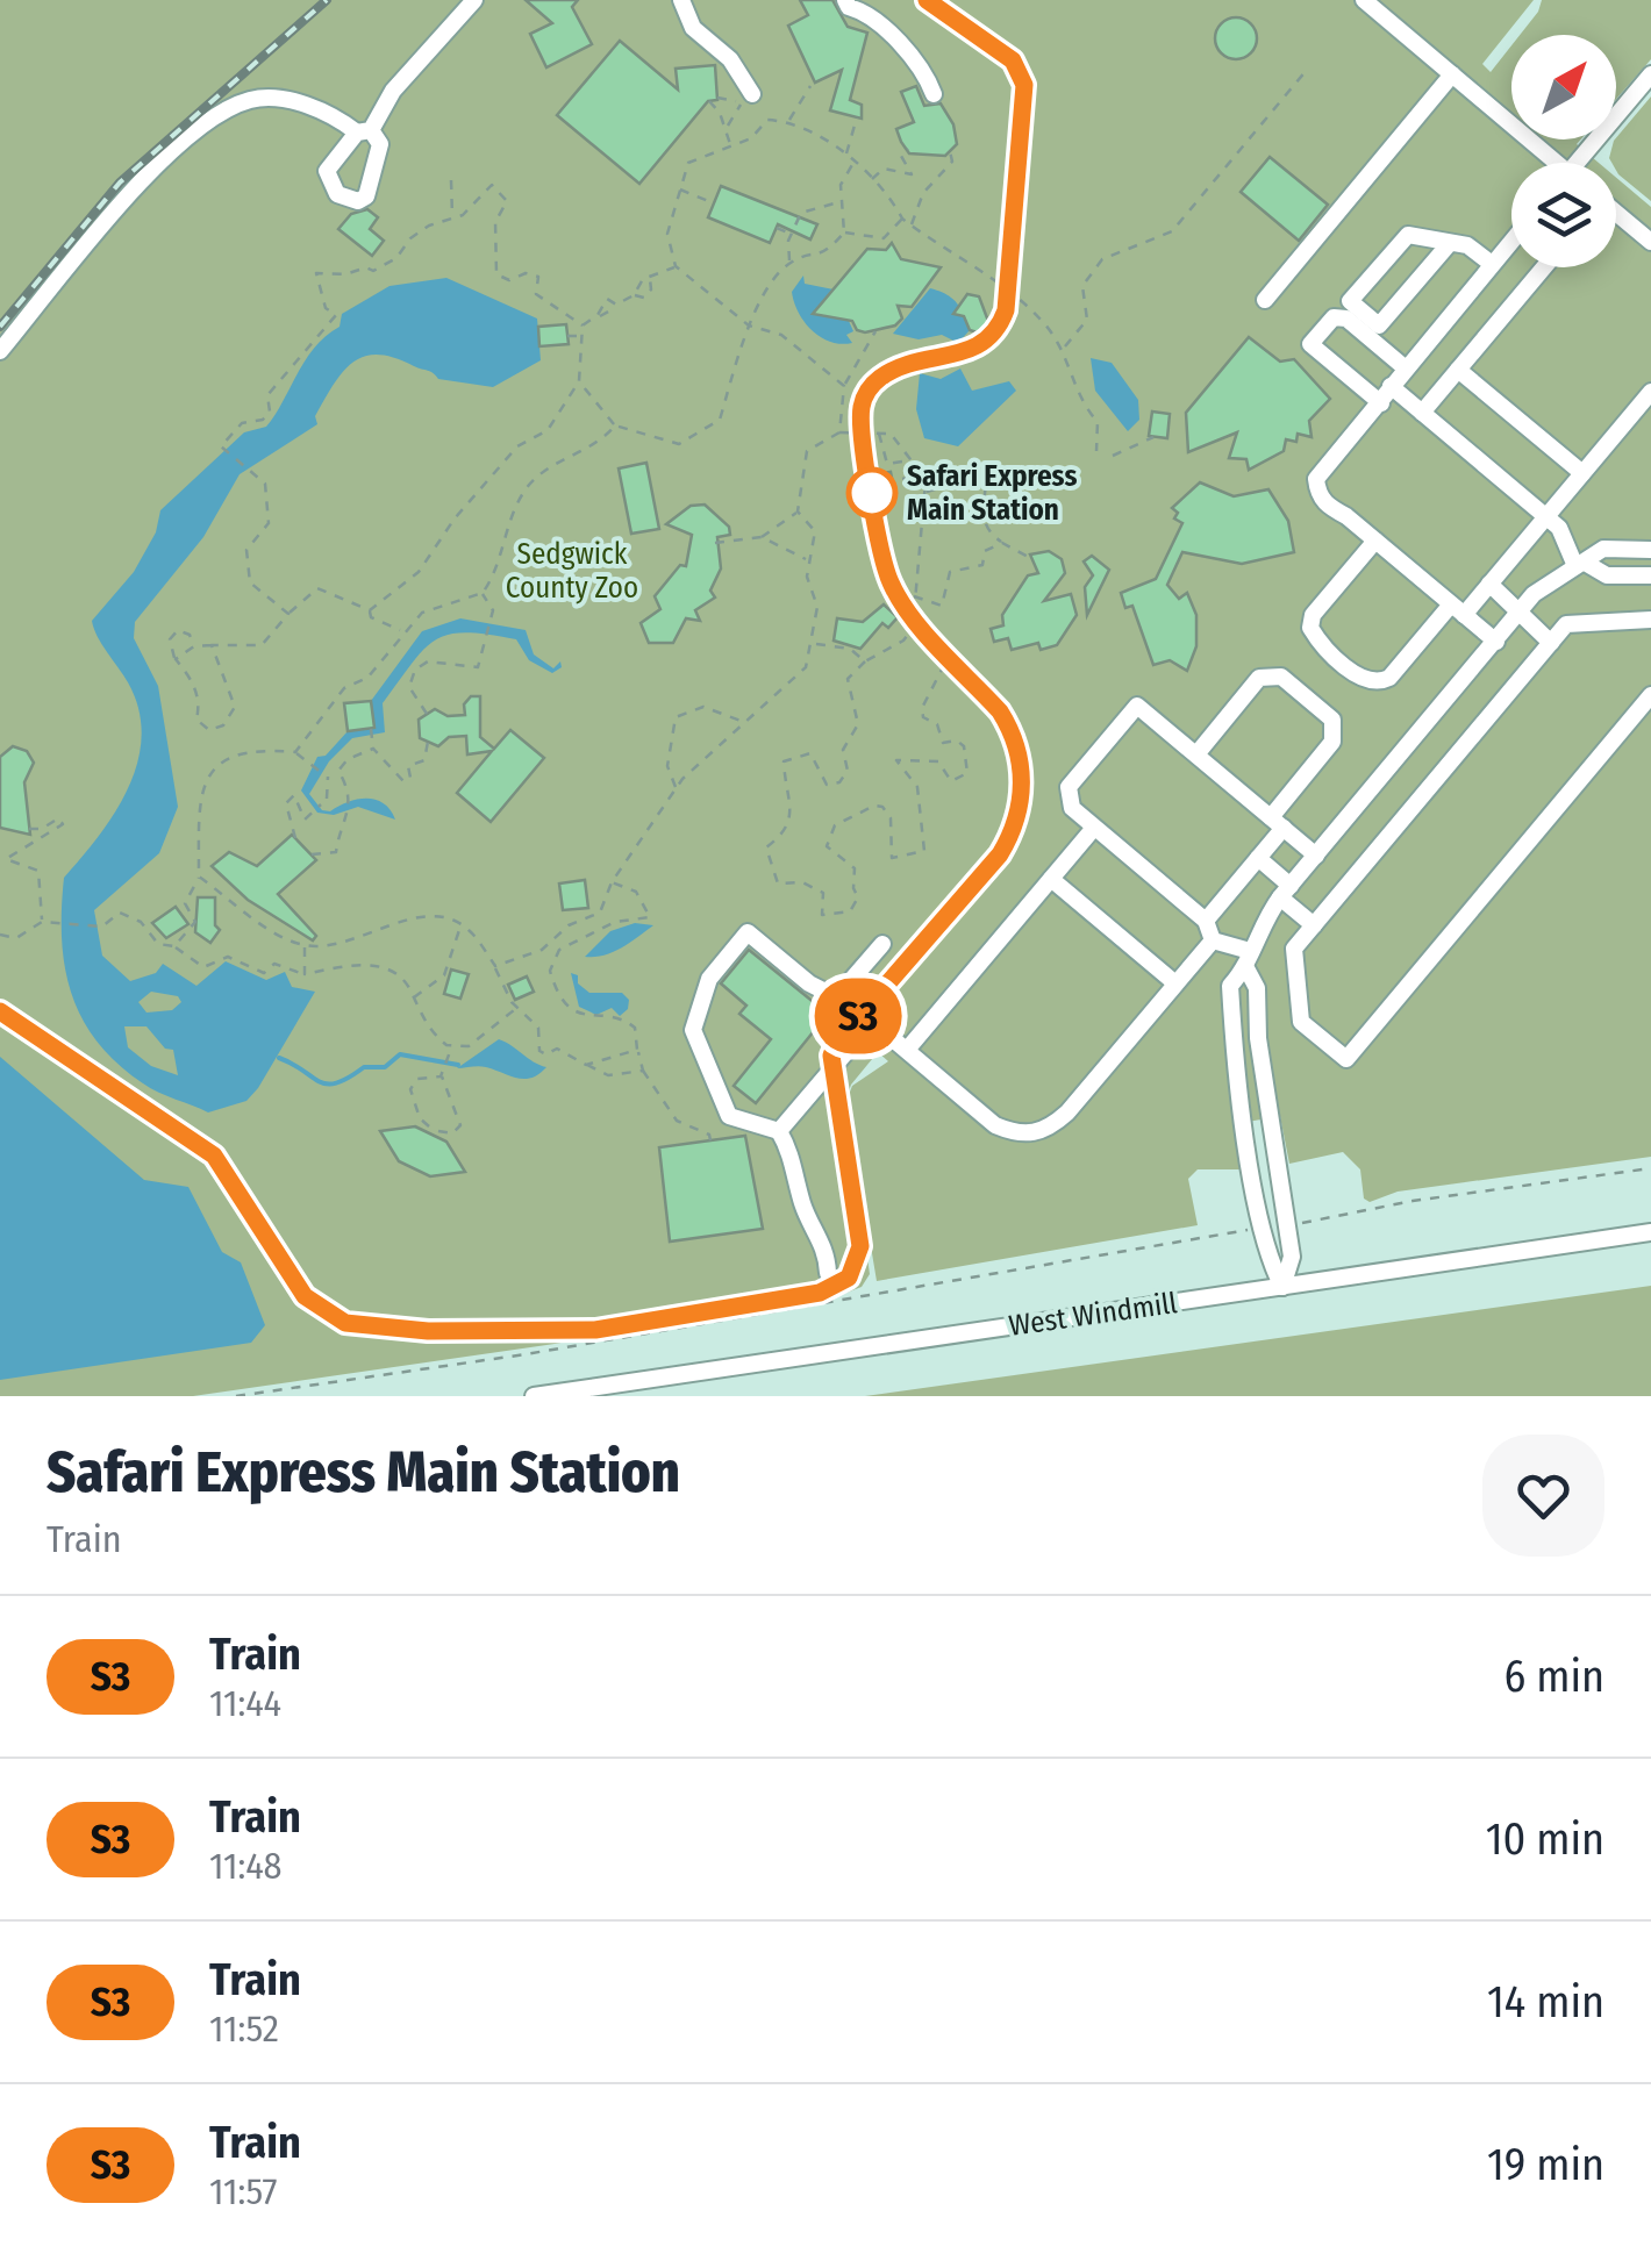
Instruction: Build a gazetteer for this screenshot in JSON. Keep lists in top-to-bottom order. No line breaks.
{"streets":{"street":["West Windmill"]},"parks":["Sedgwick County Zoo"],"places":["Safari Express Main Station"],"north":"top right","page":{"on_map":"S3","heading":["Safari Express Main Station","Train"],"list":[{"mark":"S3","name":"Train","note":"11:44","value":"6 min"},{"mark":"S3","name":"Train","note":"11:48","value":"10 min"},{"mark":"S3","name":"Train","note":"11:52","value":"14 min"},{"mark":"S3","name":"Train","note":"11:57","value":"19 min"}]}}
